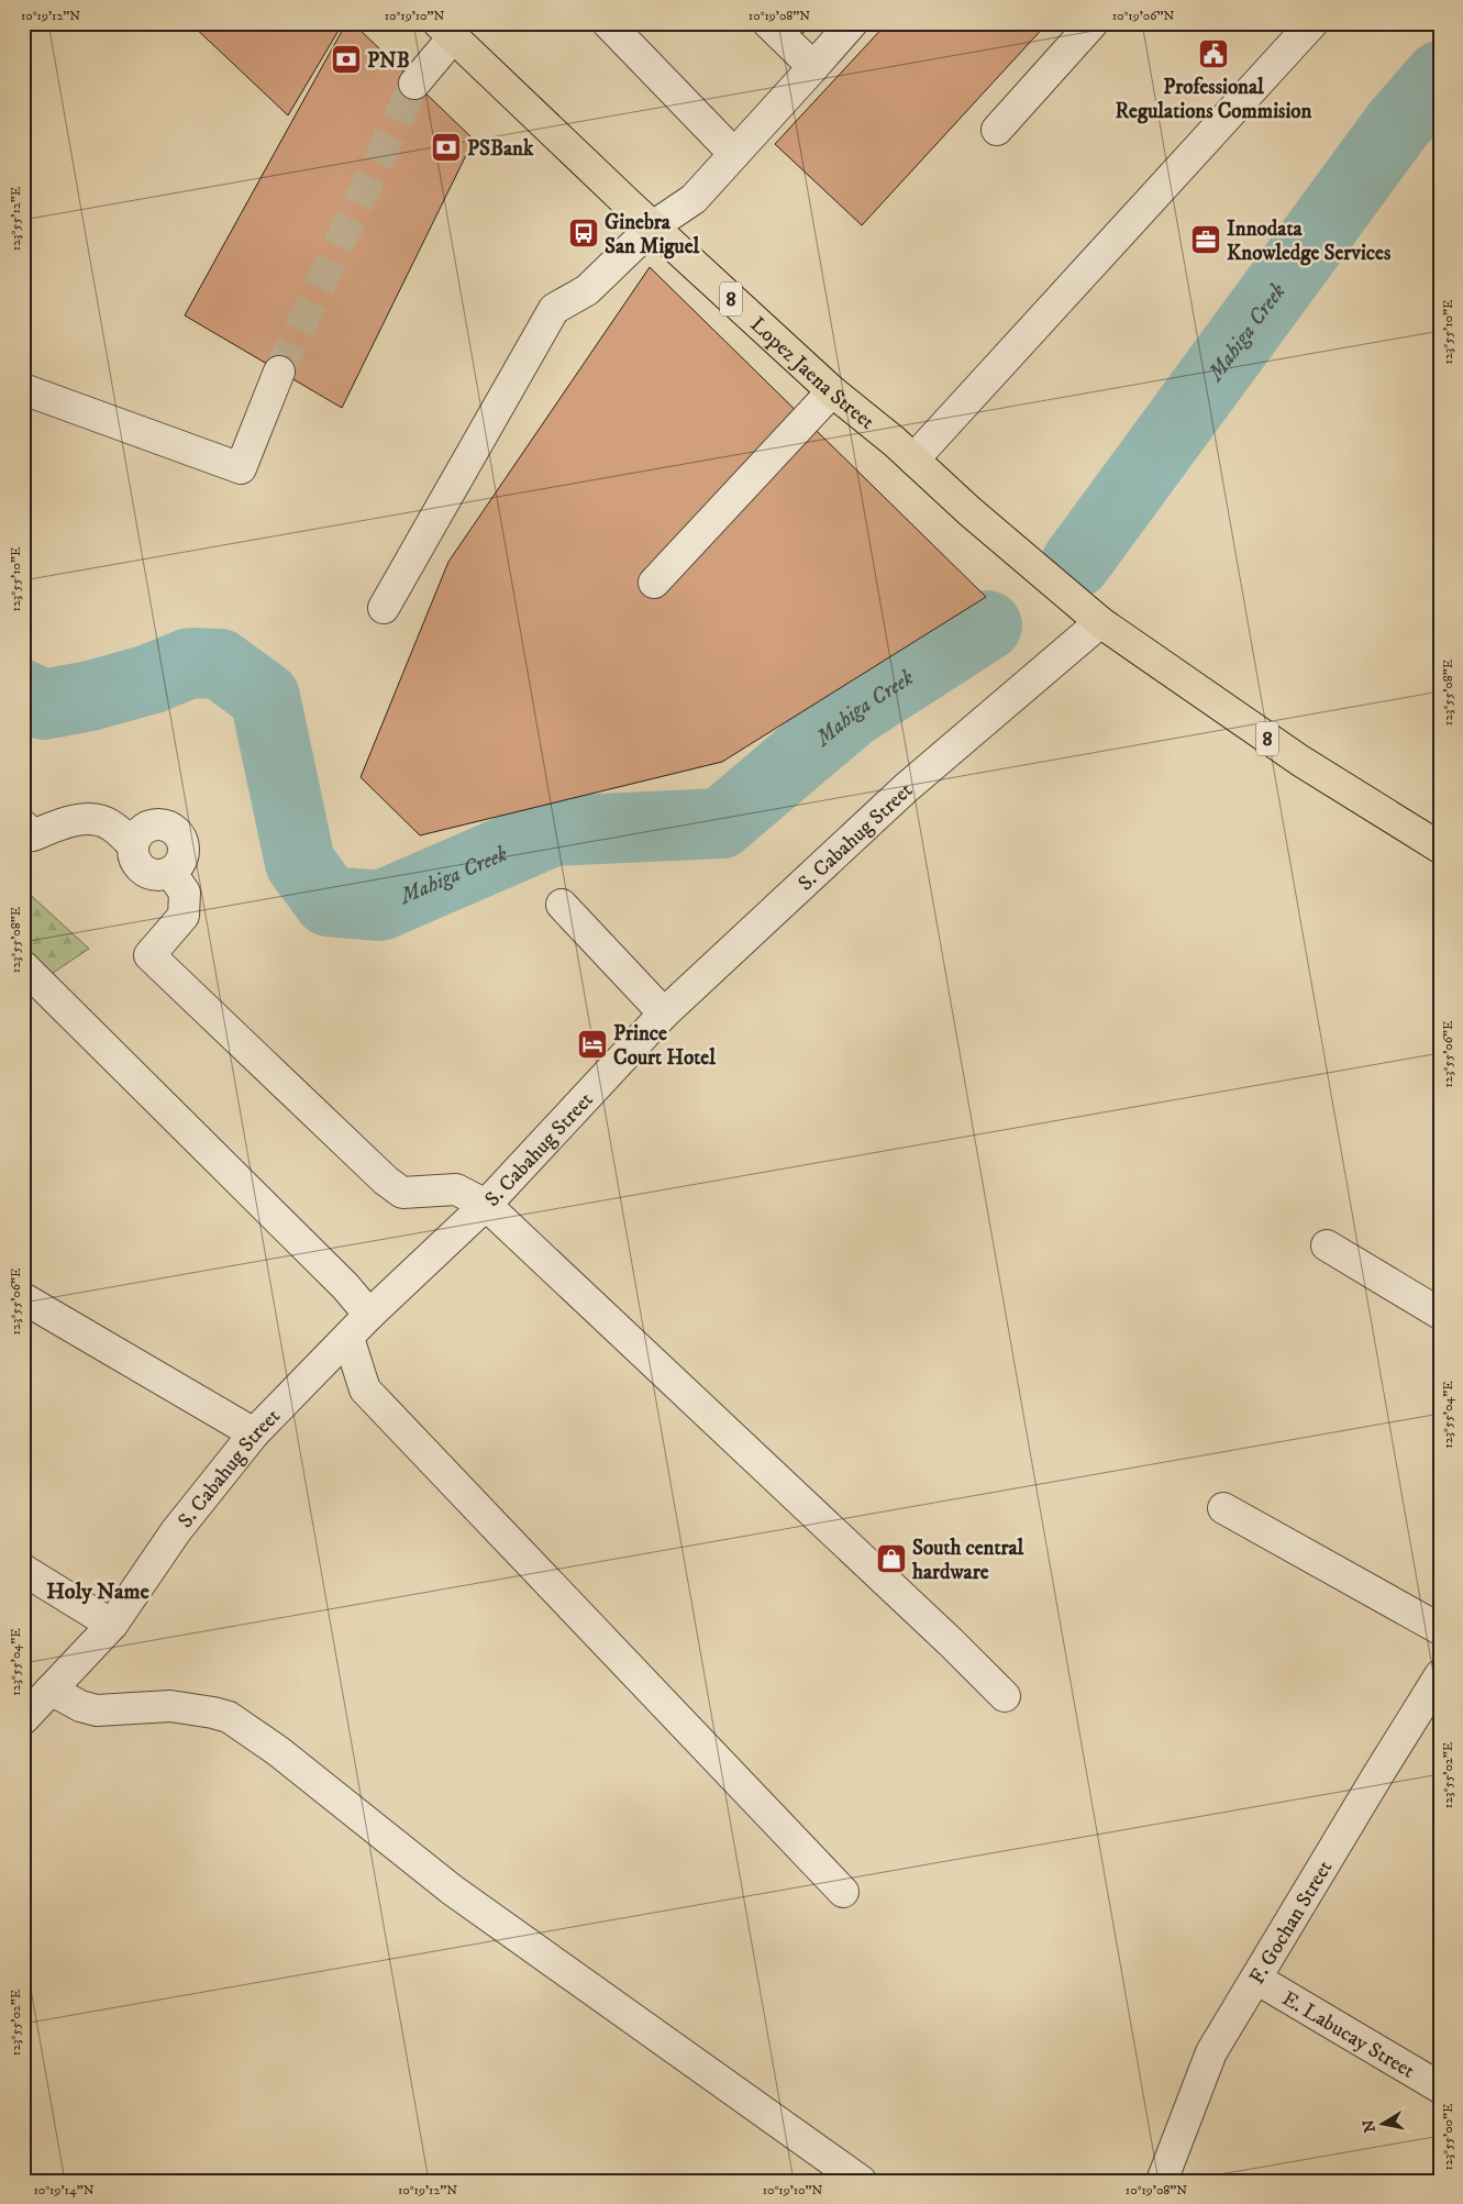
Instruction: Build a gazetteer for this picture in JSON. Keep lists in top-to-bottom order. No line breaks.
{"streets":{"main road":["8","Lopez Jaena Street"],"street":["S. Cabahug Street","F. Gochan Street","E. Labucay Street"]},"crossings":[["8","Lopez Jaena Street"],["8","S. Cabahug Street"],["Lopez Jaena Street","S. Cabahug Street"],["F. Gochan Street","E. Labucay Street"]],"districts":["Holy Name"],"water":["Mahiga Creek"],"places":{"public building":["Professional Regulations Commision"],"bank":["PNB","PSBank"],"bus stop":["Ginebra San Miguel"],"office":["Innodata Knowledge Services"],"hotel":["Prince Court Hotel"],"shop":["South central hardware"]},"north":"left","coordinates":["10°19'12\"N","10°19'10\"N","10°19'08\"N","10°19'06\"N","123°55'12\"E","123°55'10\"E","123°55'08\"E","123°55'06\"E","123°55'04\"E","123°55'02\"E","123°55'00\"E","10°19'14\"N"]}
